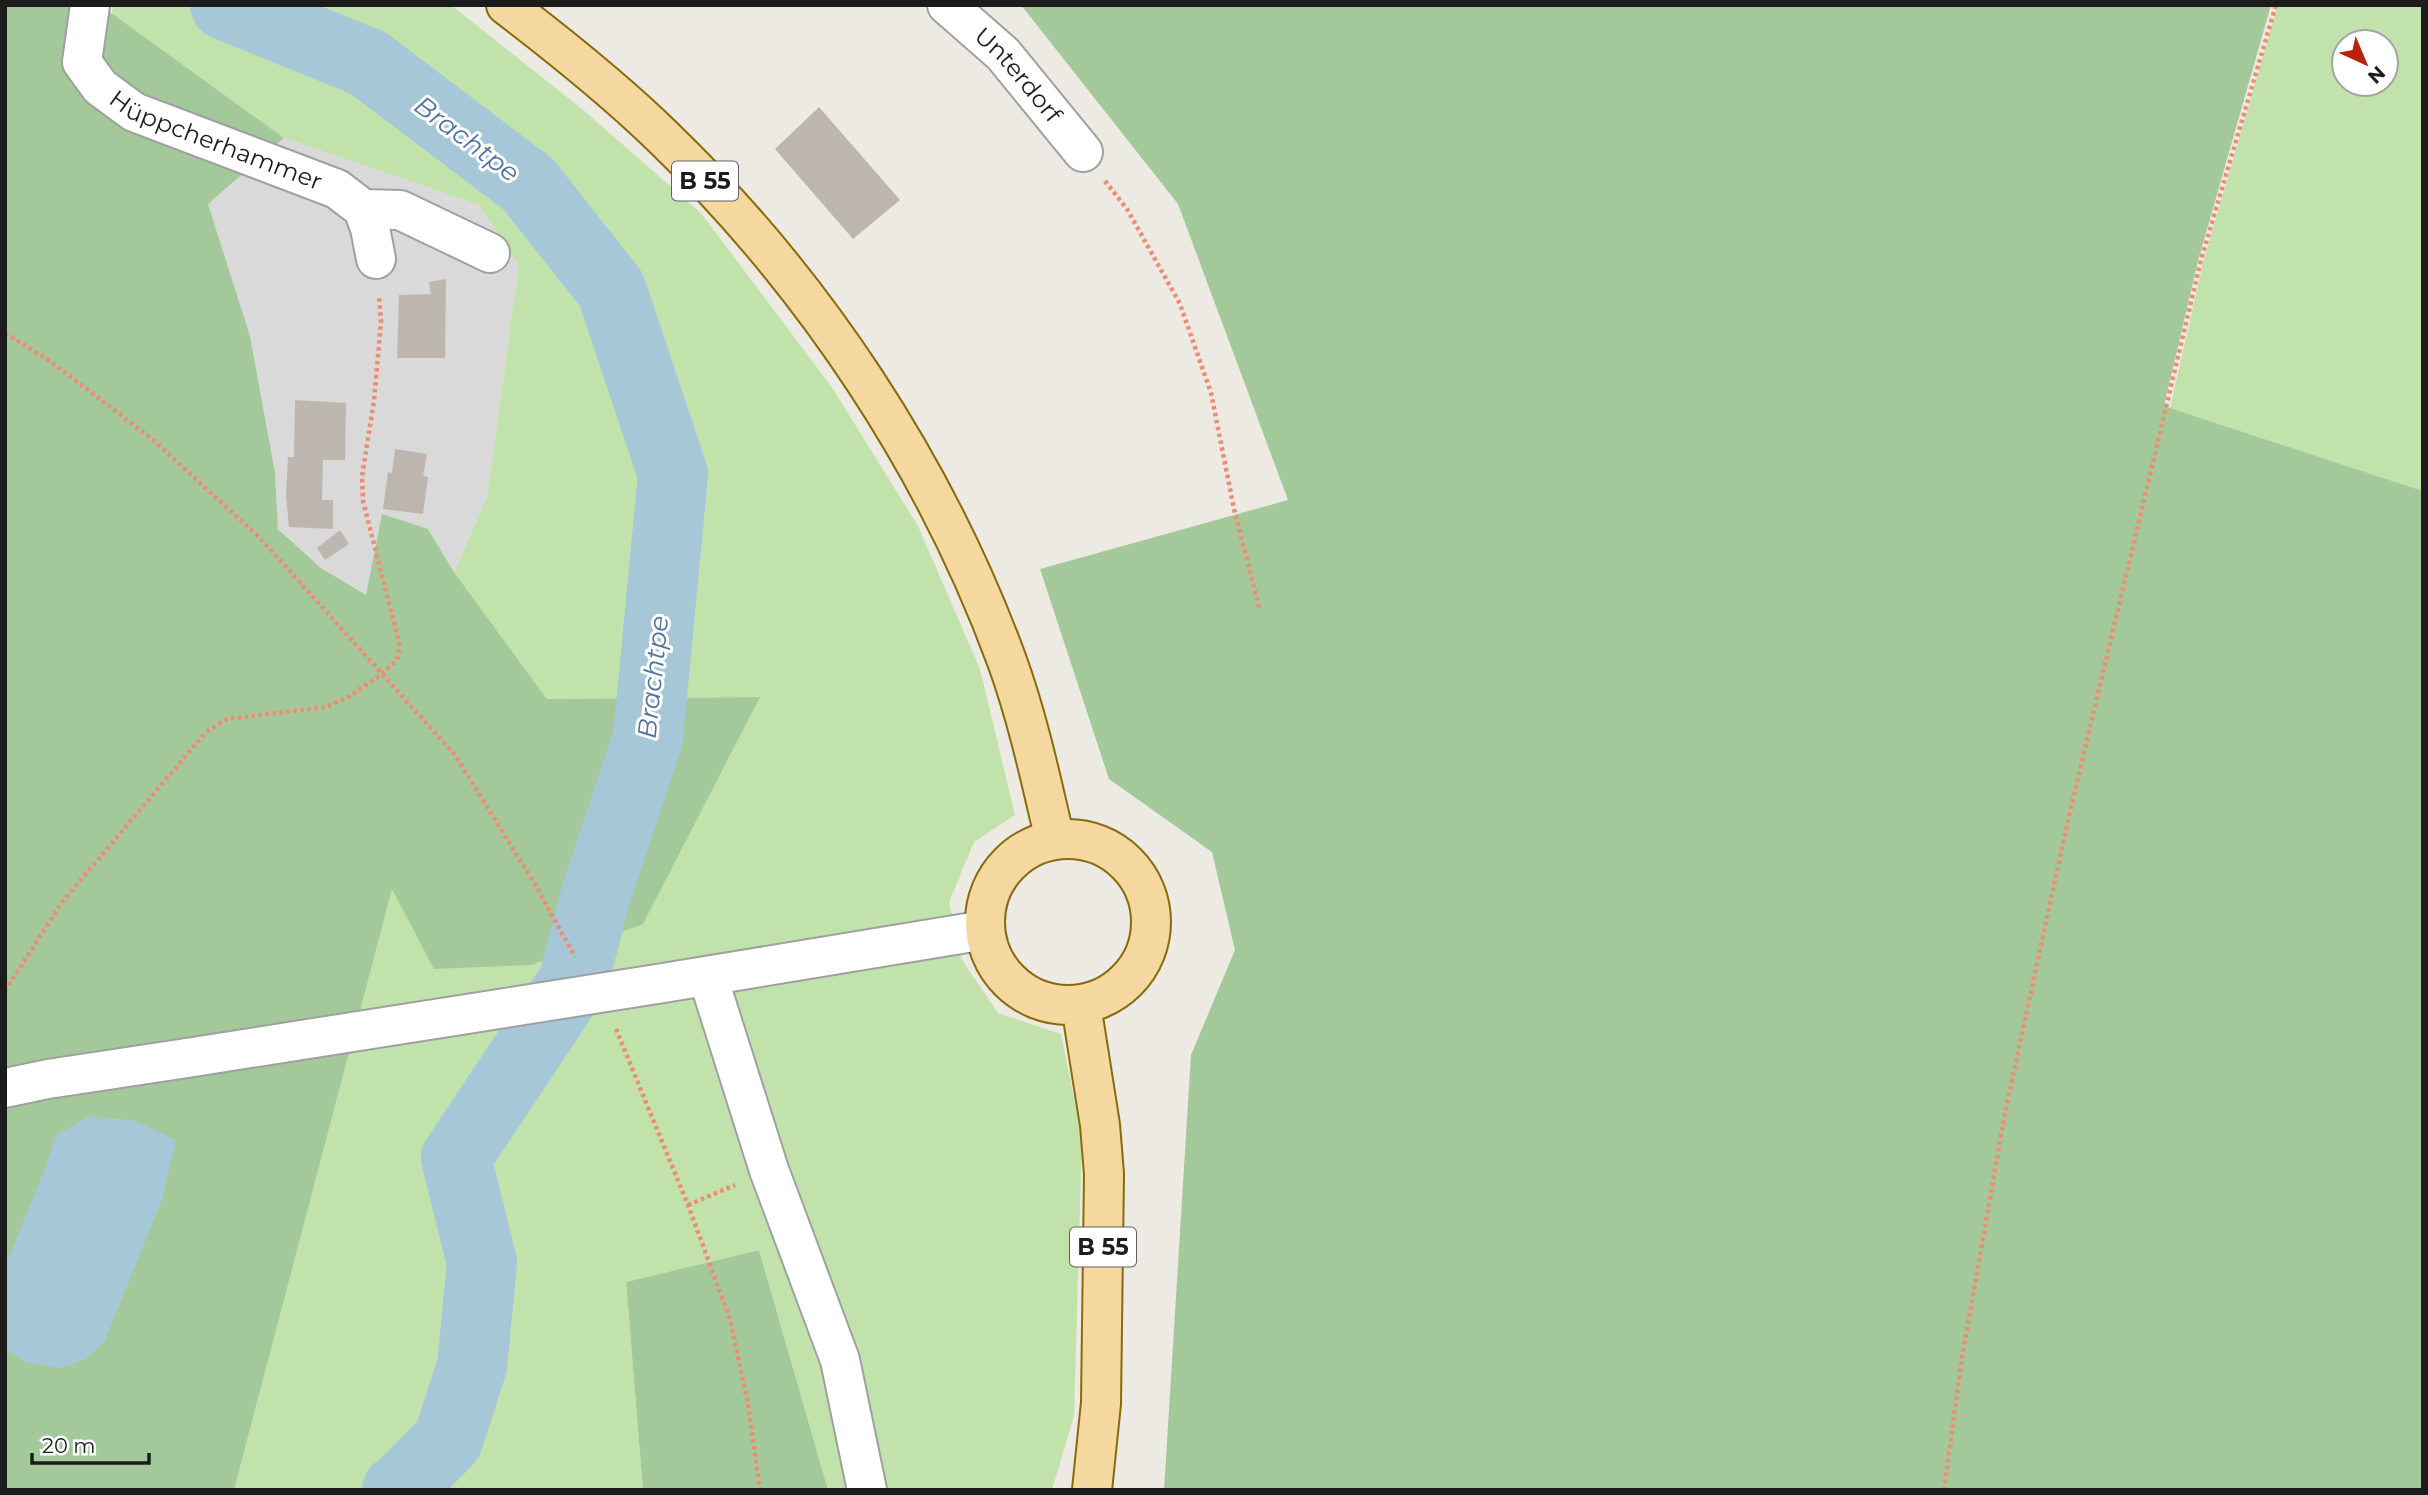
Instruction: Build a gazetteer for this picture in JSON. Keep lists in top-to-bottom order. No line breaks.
{"streets":{"main road":["B 55"],"street":["Unterdorf","Hüppcherhammer"]},"water":["Brachtpe"],"scale_bar":"20 m","north":"bottom right"}
